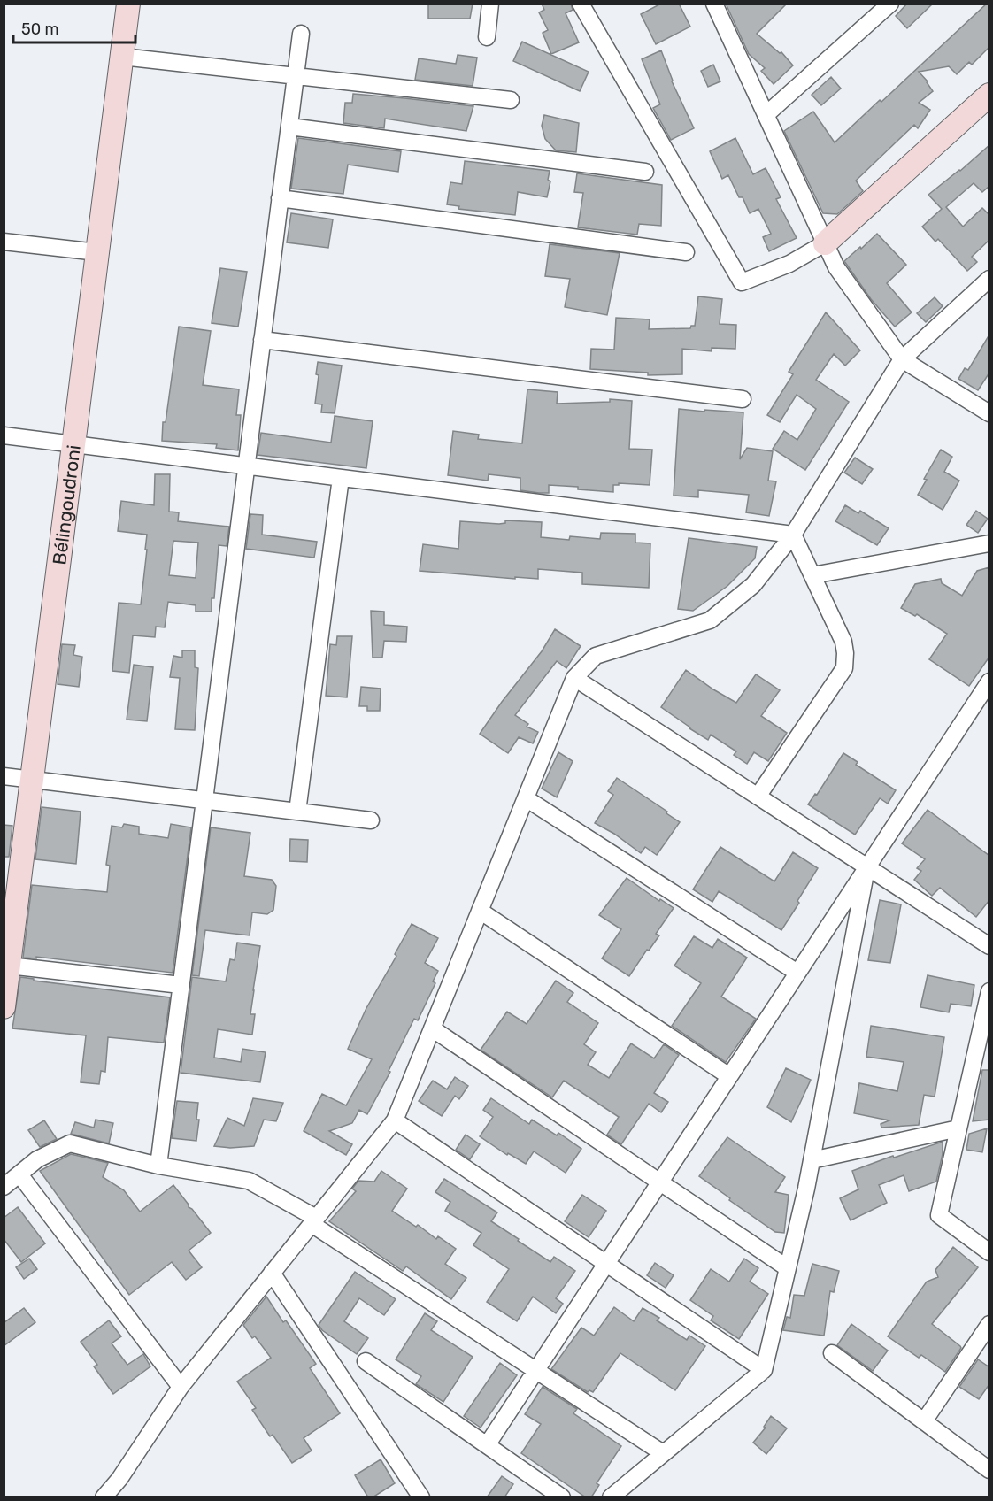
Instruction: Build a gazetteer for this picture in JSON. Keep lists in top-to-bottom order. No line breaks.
{"streets":{"street":["Bélingoudroni"]},"scale_bar":"50 m"}
